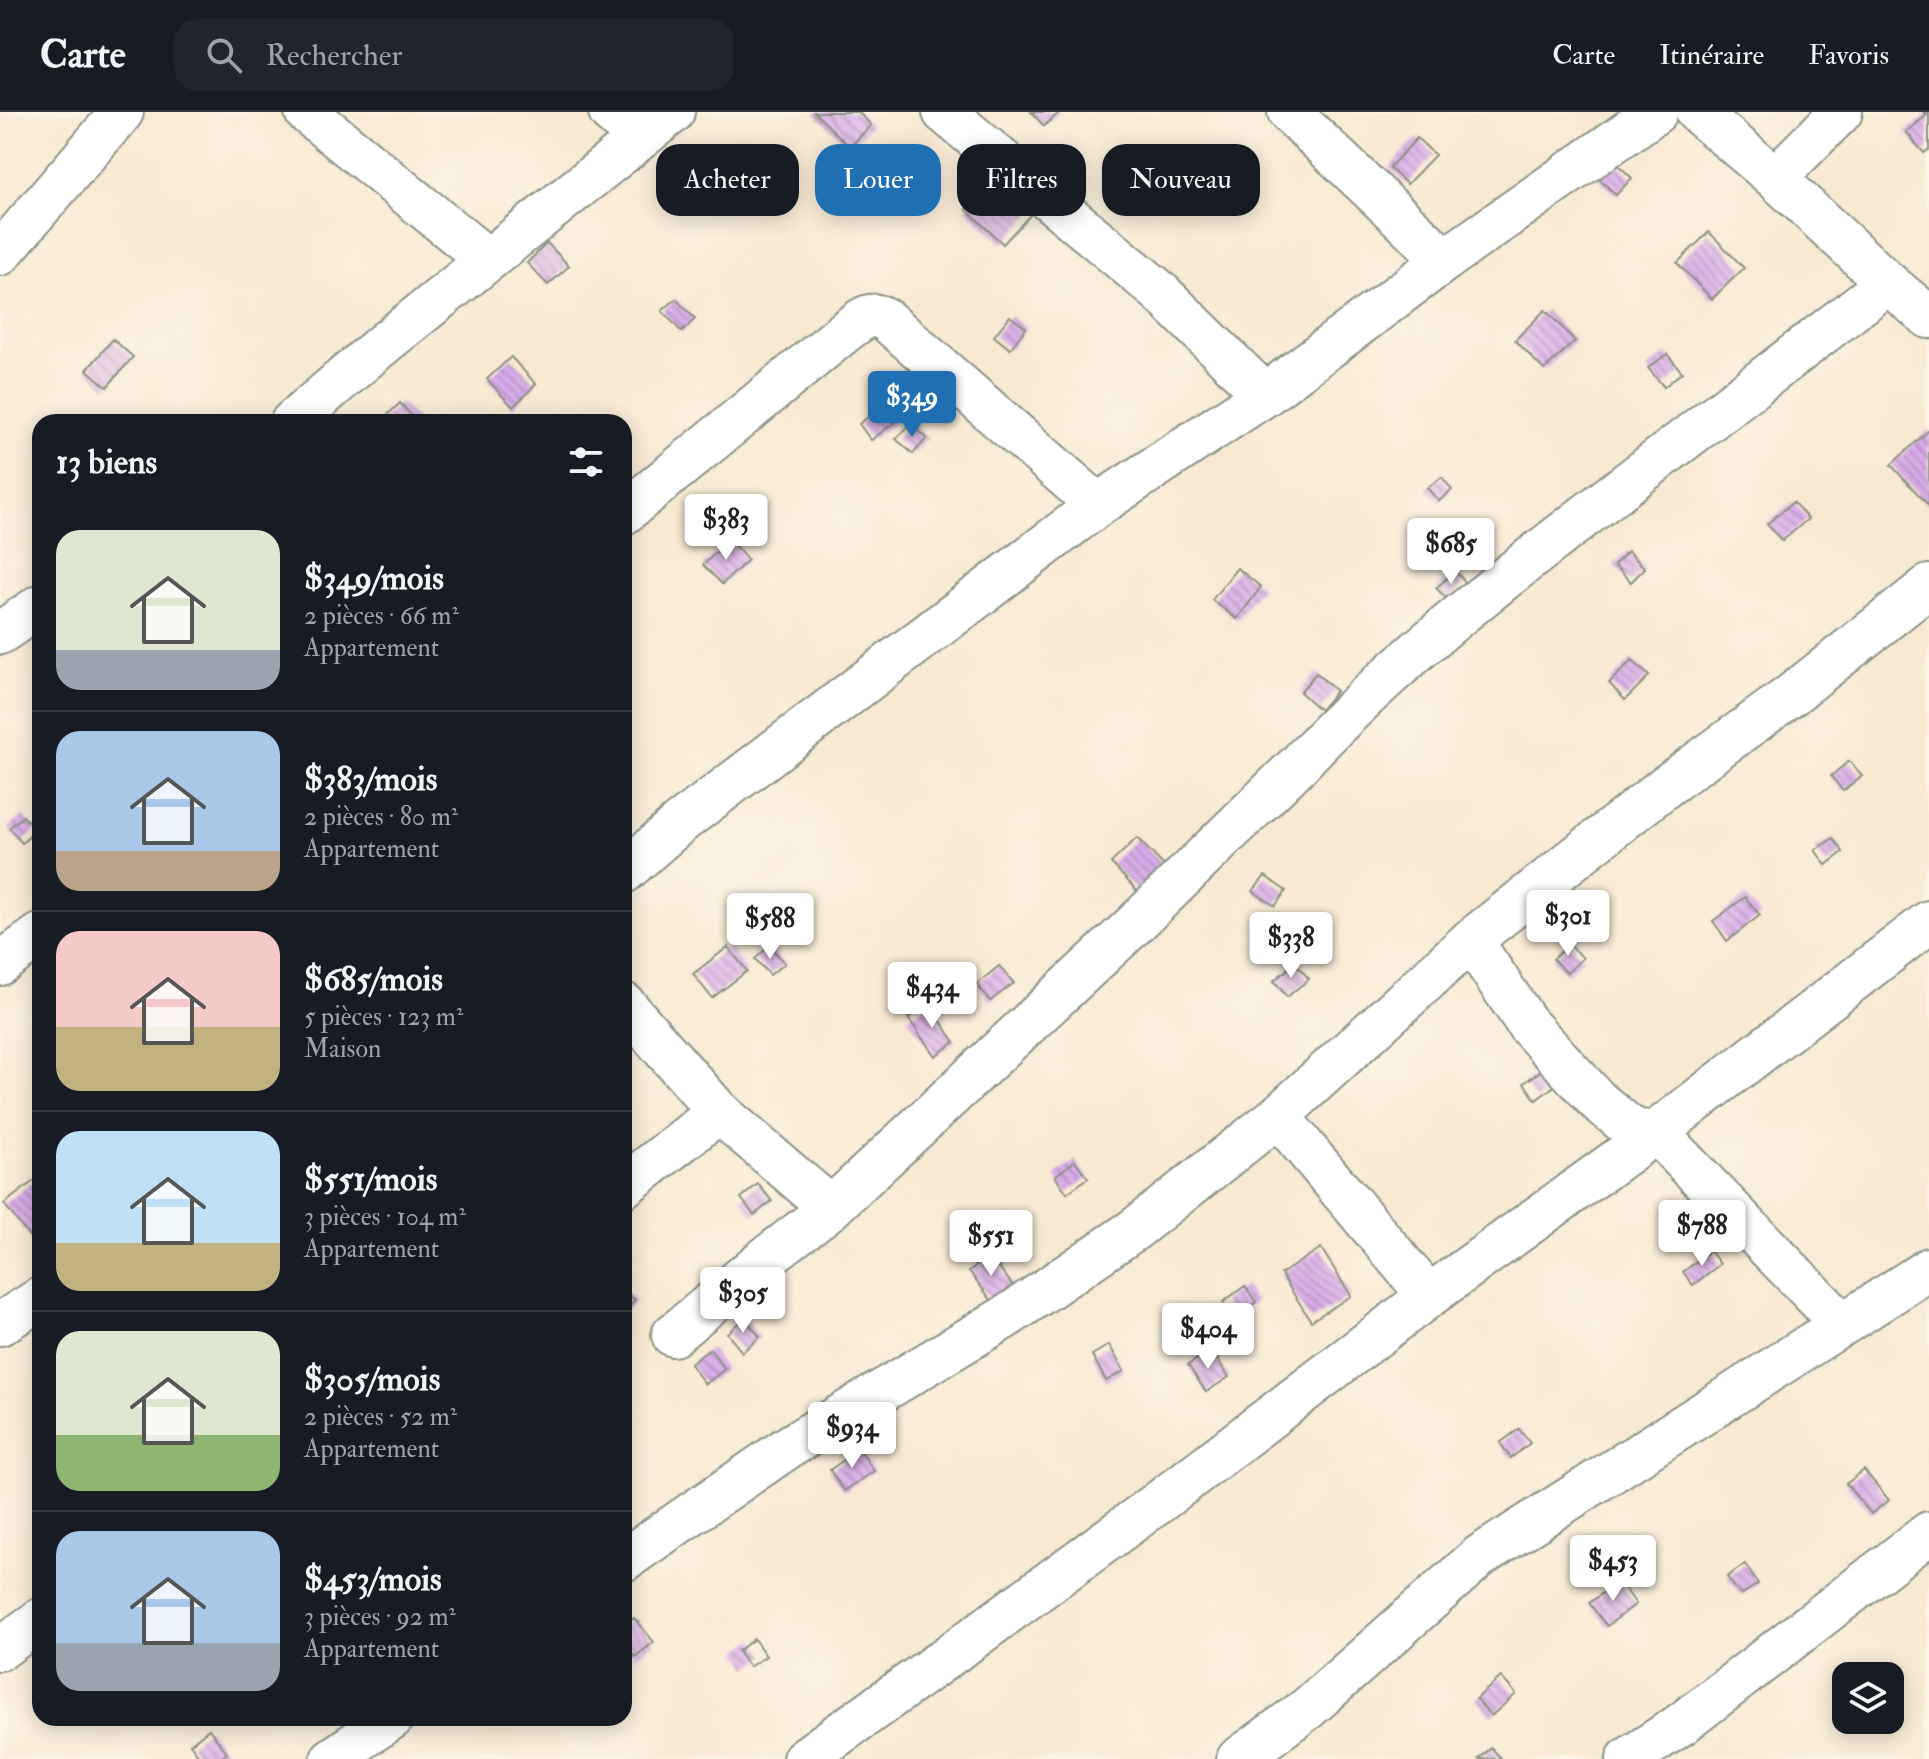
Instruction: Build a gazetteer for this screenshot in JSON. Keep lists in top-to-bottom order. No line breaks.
{"page":{"header":"Carte","search":"Rechercher","nav":["Carte","Itinéraire","Favoris"],"chip":["Acheter","Louer","Filtres","Nouveau"],"price":["$349","$383","$685","$301","$588","$338","$434","$788","$551","$305","$404","$934","$453"],"heading":"13 biens","list":[{"name":"$349/mois","note":"2 pièces · 66 m² · Appartement"},{"name":"$383/mois","note":"2 pièces · 80 m² · Appartement"},{"name":"$685/mois","note":"5 pièces · 123 m² · Maison"},{"name":"$551/mois","note":"3 pièces · 104 m² · Appartement"},{"name":"$305/mois","note":"2 pièces · 52 m² · Appartement"},{"name":"$453/mois","note":"3 pièces · 92 m² · Appartement"}]}}
